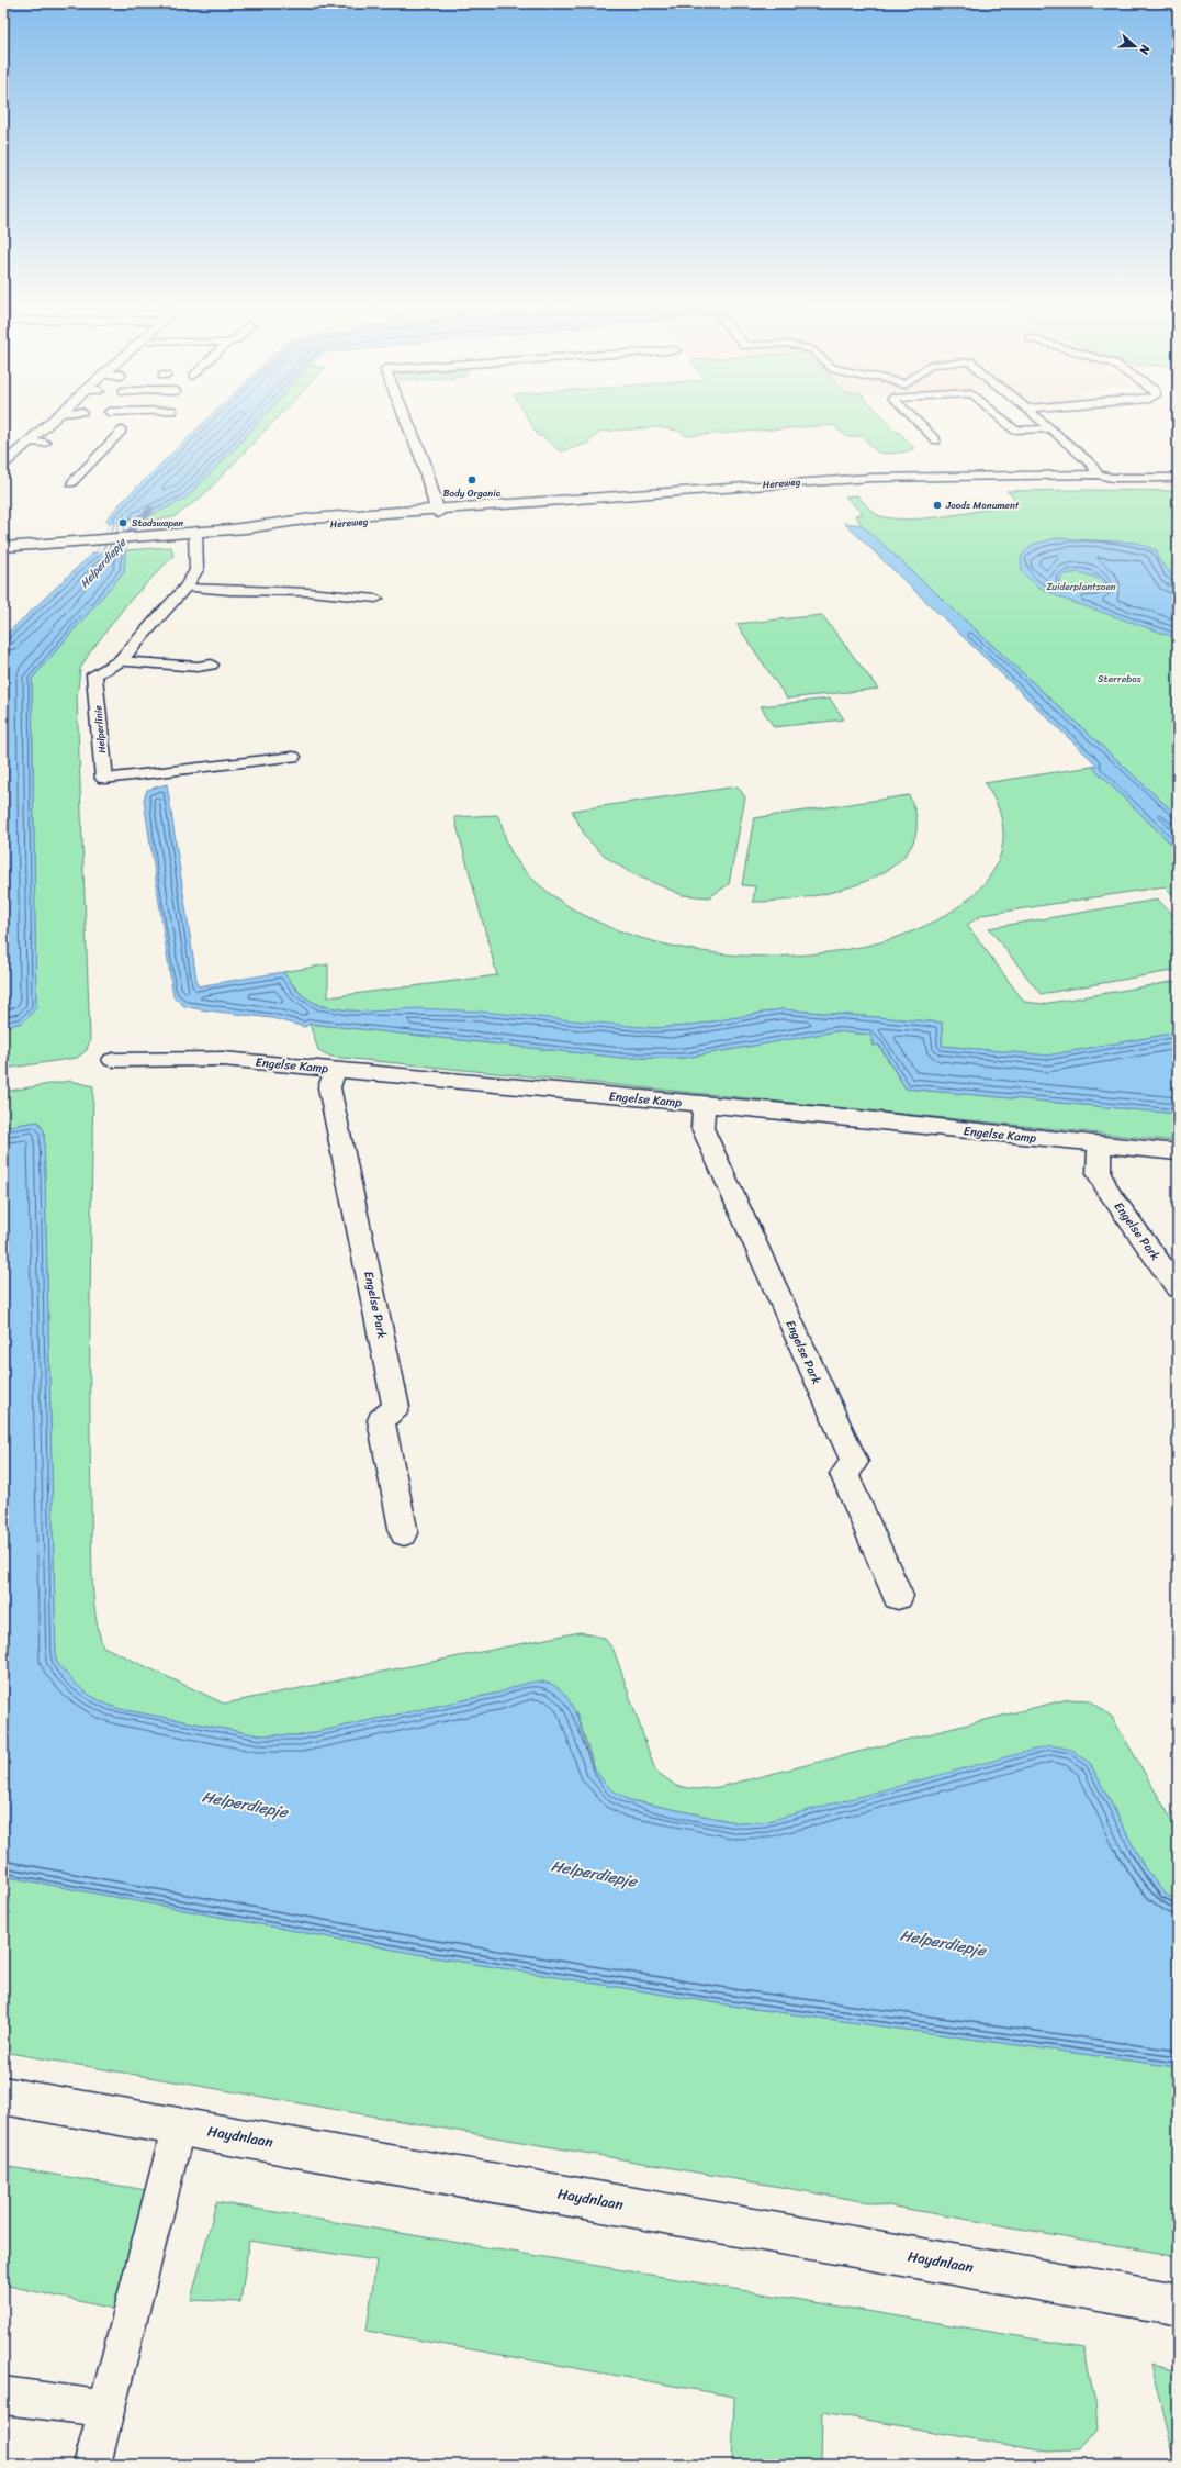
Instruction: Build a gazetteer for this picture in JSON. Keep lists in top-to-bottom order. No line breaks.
{"streets":{"street":["Hereweg","Helperlinie","Engelse Kamp","Engelse Park","Haydnlaan"]},"crossings":[["Hereweg","Helperlinie"],["Engelse Kamp","Engelse Park"]],"water":["Helperdiepje"],"parks":["Zuiderplantsoen","Sterrebos"],"places":["Body Organic","Joods Monument","Stadswapen"],"north":"right"}
